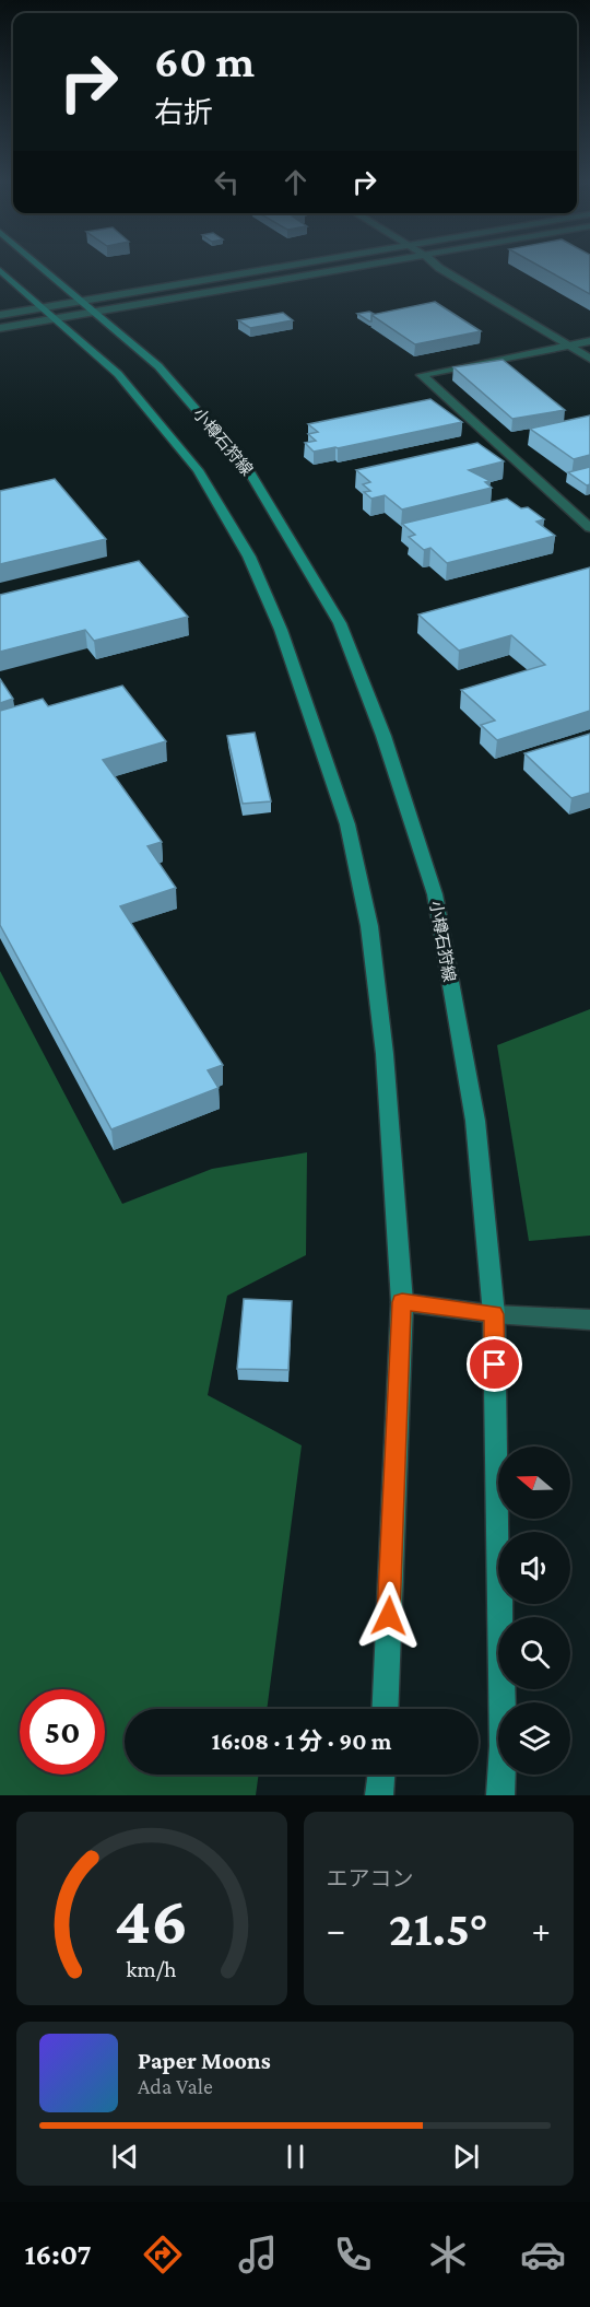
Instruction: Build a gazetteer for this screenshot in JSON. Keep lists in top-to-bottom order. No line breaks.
{"streets":{"main road":["小樽石狩線"]},"north":"left","page":{"turn":["60 m","右折"],"limit":"50","trip":"16:08 · 1 分 · 90 m","tile":"エアコン","heat":["−","21.5°","+"],"song":["Paper Moons","Ada Vale"],"tabs":"16:07","gauge":["46","km/h"]}}
